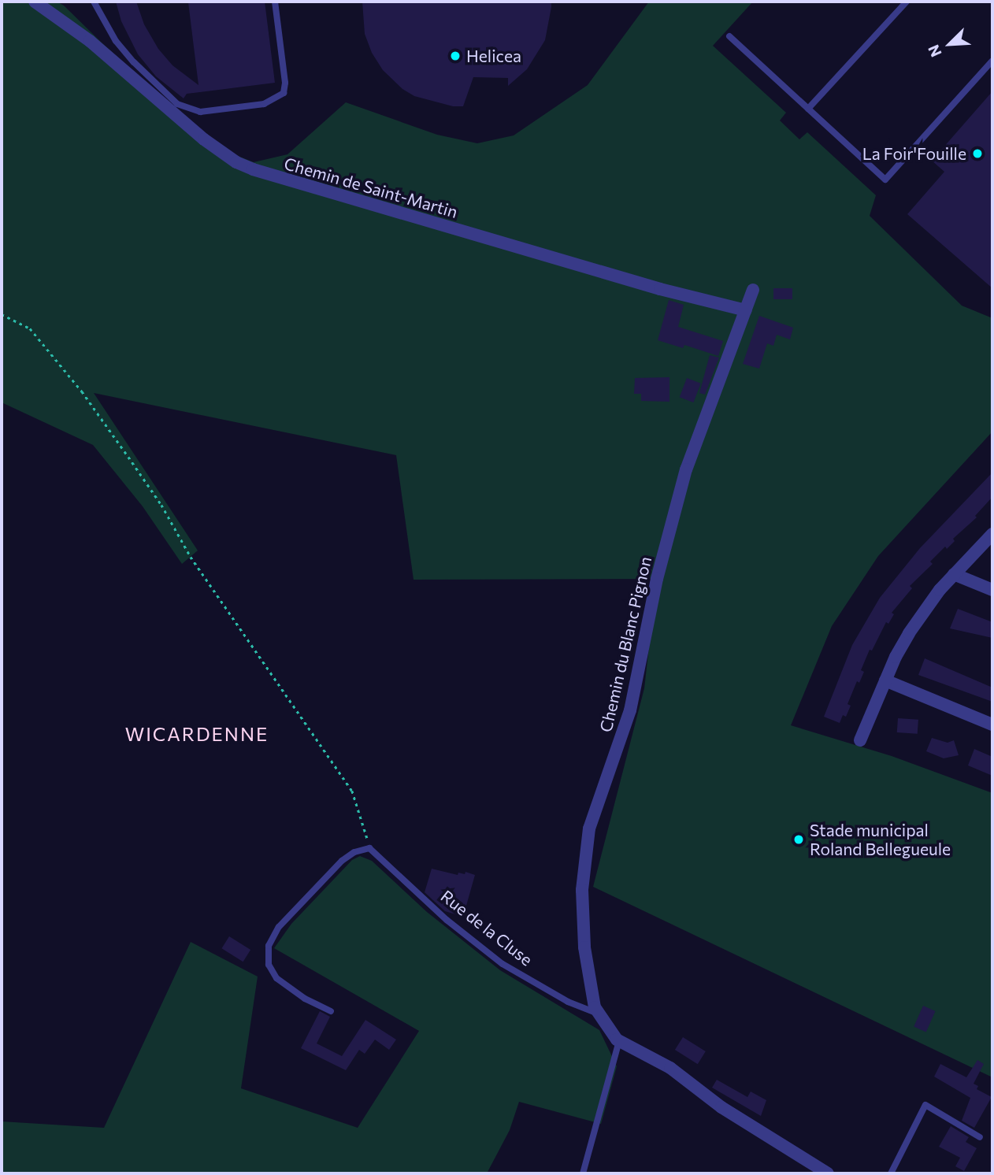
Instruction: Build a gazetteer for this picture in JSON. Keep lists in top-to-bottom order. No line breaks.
{"streets":{"street":["Chemin de Saint-Martin","Chemin du Blanc Pignon"],"lane":["Rue de la Cluse"]},"crossings":[["Chemin de Saint-Martin","Chemin du Blanc Pignon"],["Chemin du Blanc Pignon","Rue de la Cluse"]],"districts":["WICARDENNE"],"places":["Helicea","La Foir'Fouille","Stade municipal Roland Bellegueule"],"north":"bottom left"}
